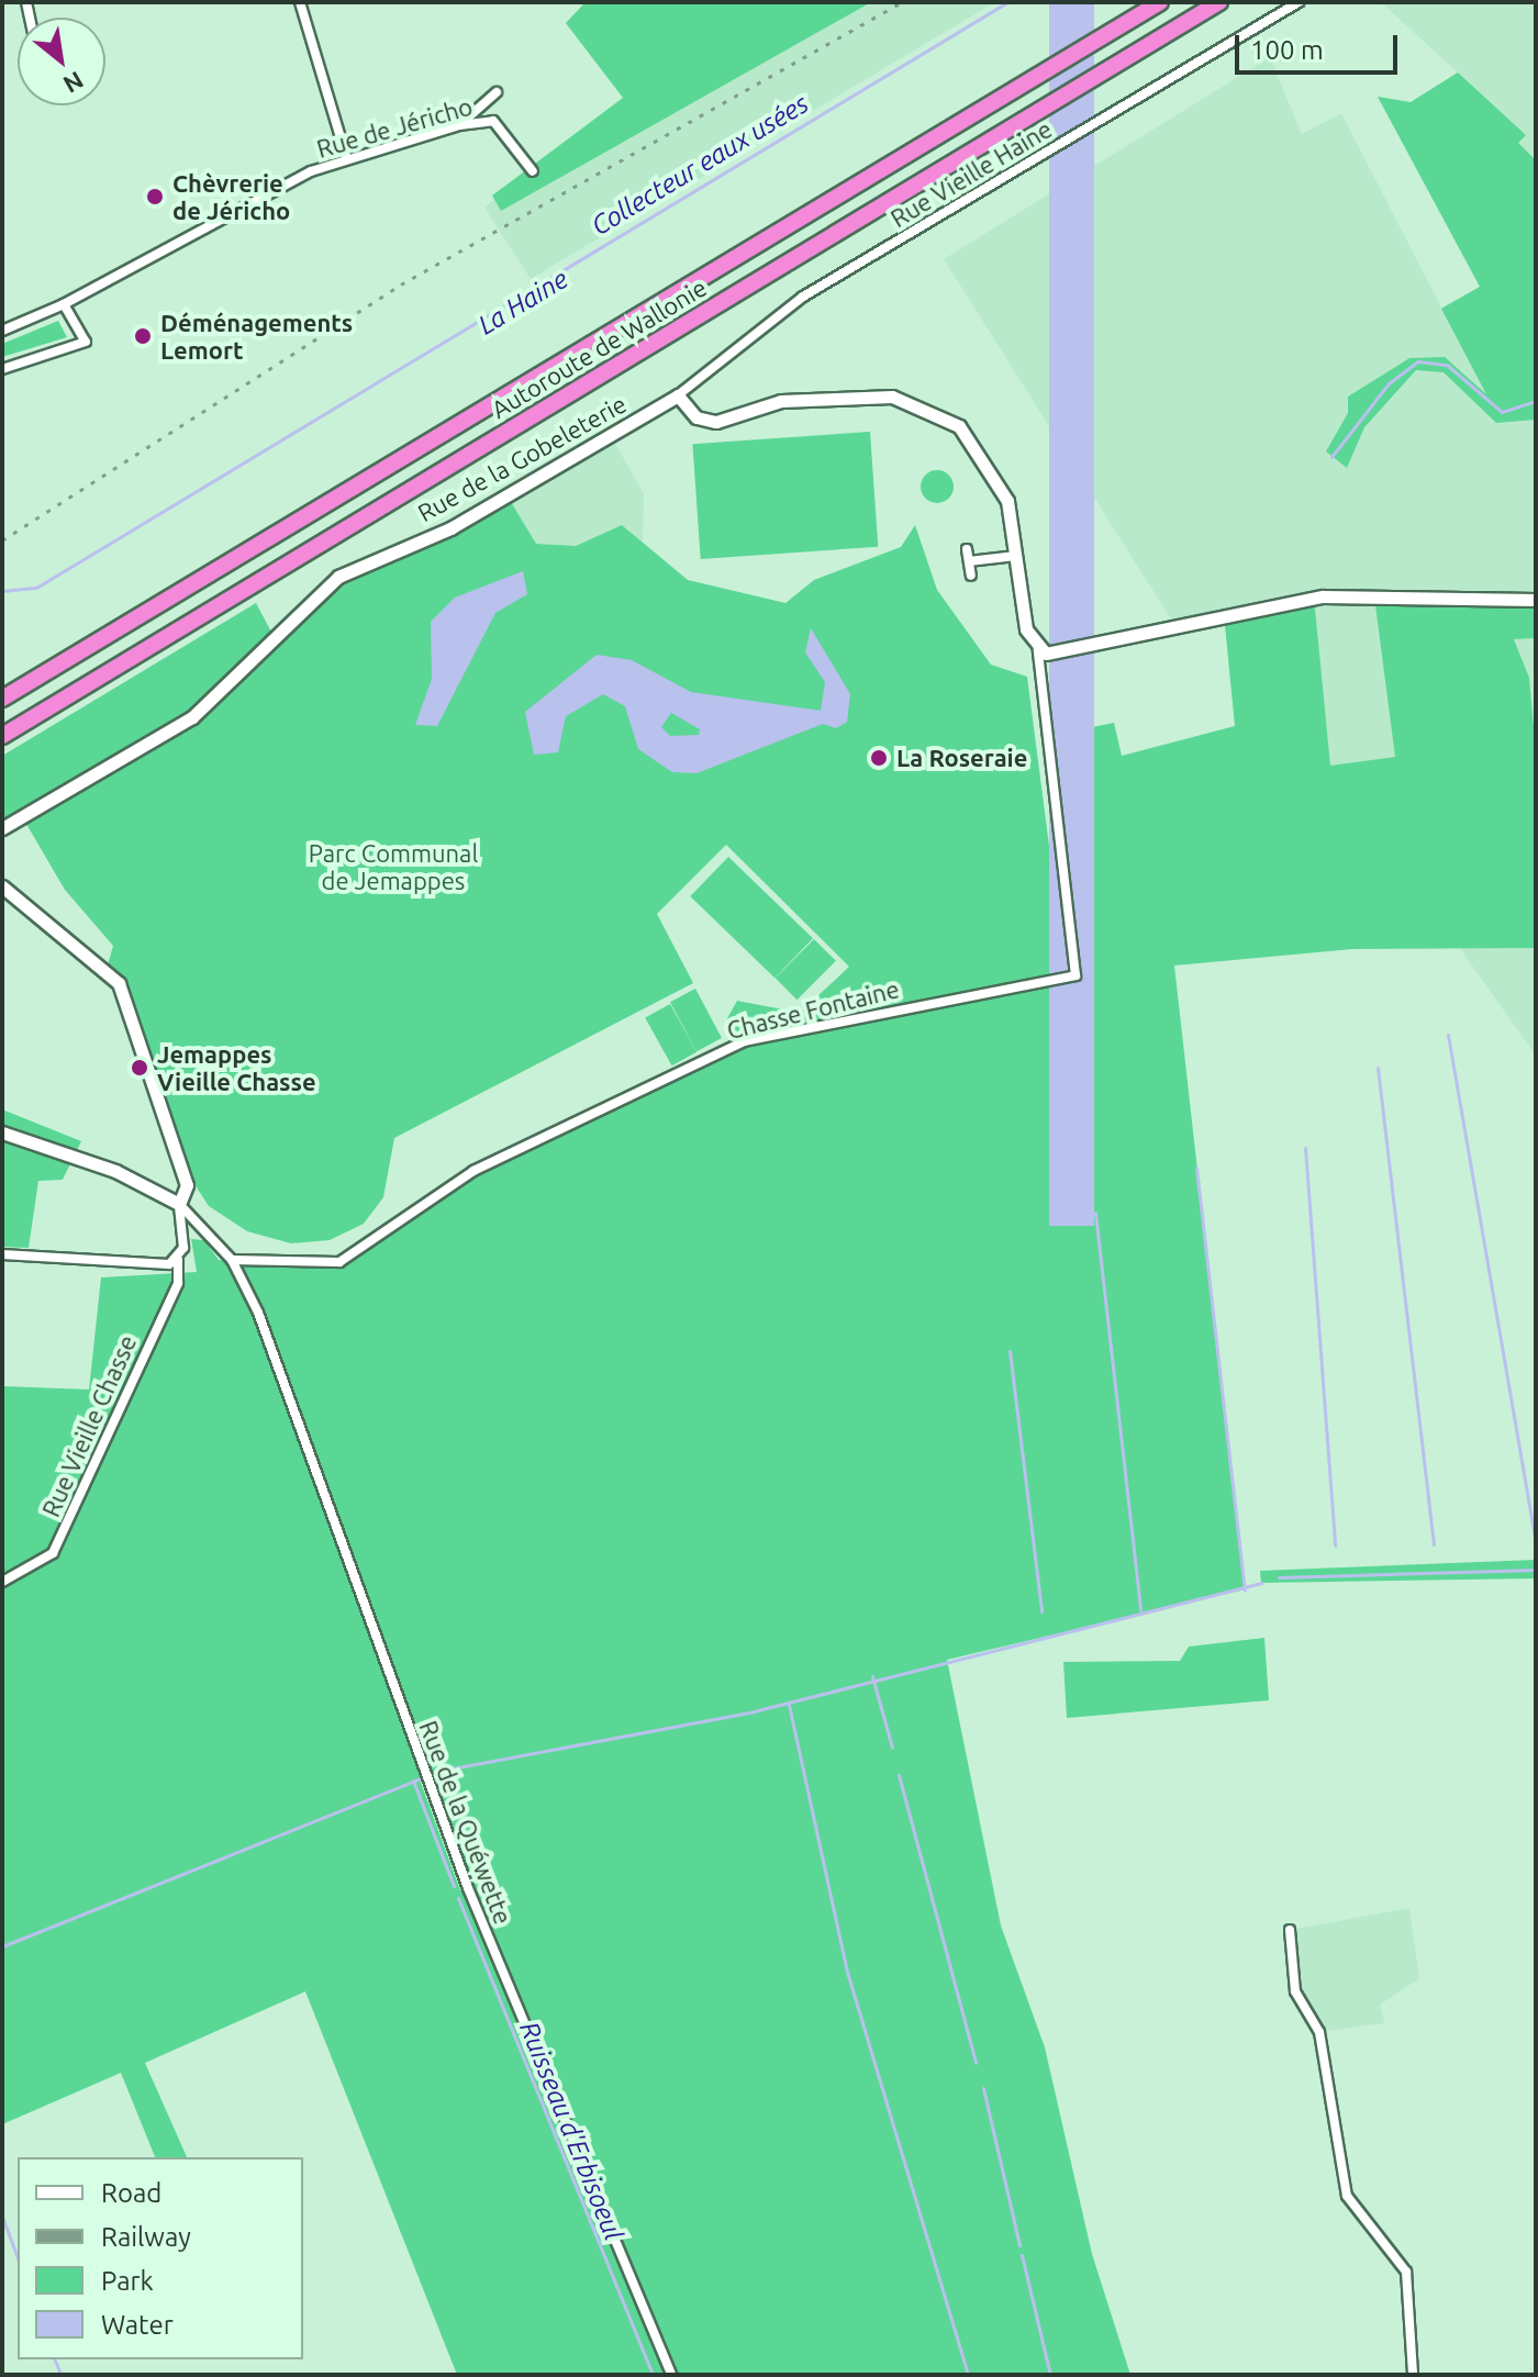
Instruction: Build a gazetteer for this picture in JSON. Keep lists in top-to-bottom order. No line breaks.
{"streets":{"highway":["Autoroute de Wallonie"],"street":["Rue de Jéricho","Rue Vieille Haine","Rue de la Gobeleterie","Chasse Fontaine","Rue Vieille Chasse","Rue de la Quéwette"]},"crossings":[["Rue Vieille Haine","Rue de la Gobeleterie"],["Chasse Fontaine","Rue de la Quéwette"],["Rue Vieille Chasse","Rue de la Quéwette"]],"water":["Collecteur eaux usées","La Haine","Ruisseau d'Erbisoeul"],"parks":["Parc Communal de Jemappes"],"places":["Chèvrerie de Jéricho","Déménagements Lemort","La Roseraie","Jemappes Vieille Chasse"],"legend":["Road","Railway","Park","Water"],"scale_bar":"100 m","north":"bottom right"}
